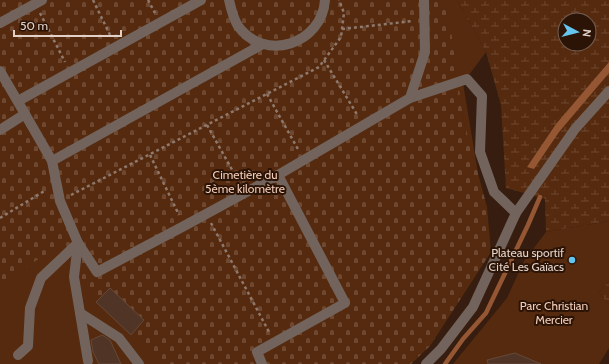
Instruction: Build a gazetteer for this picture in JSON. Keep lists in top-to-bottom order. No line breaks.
{"parks":["Cimetière du 5ème kilomètre","Parc Christian Mercier"],"places":["Plateau sportif Cité Les Gaïacs"],"scale_bar":"50 m","north":"right"}
